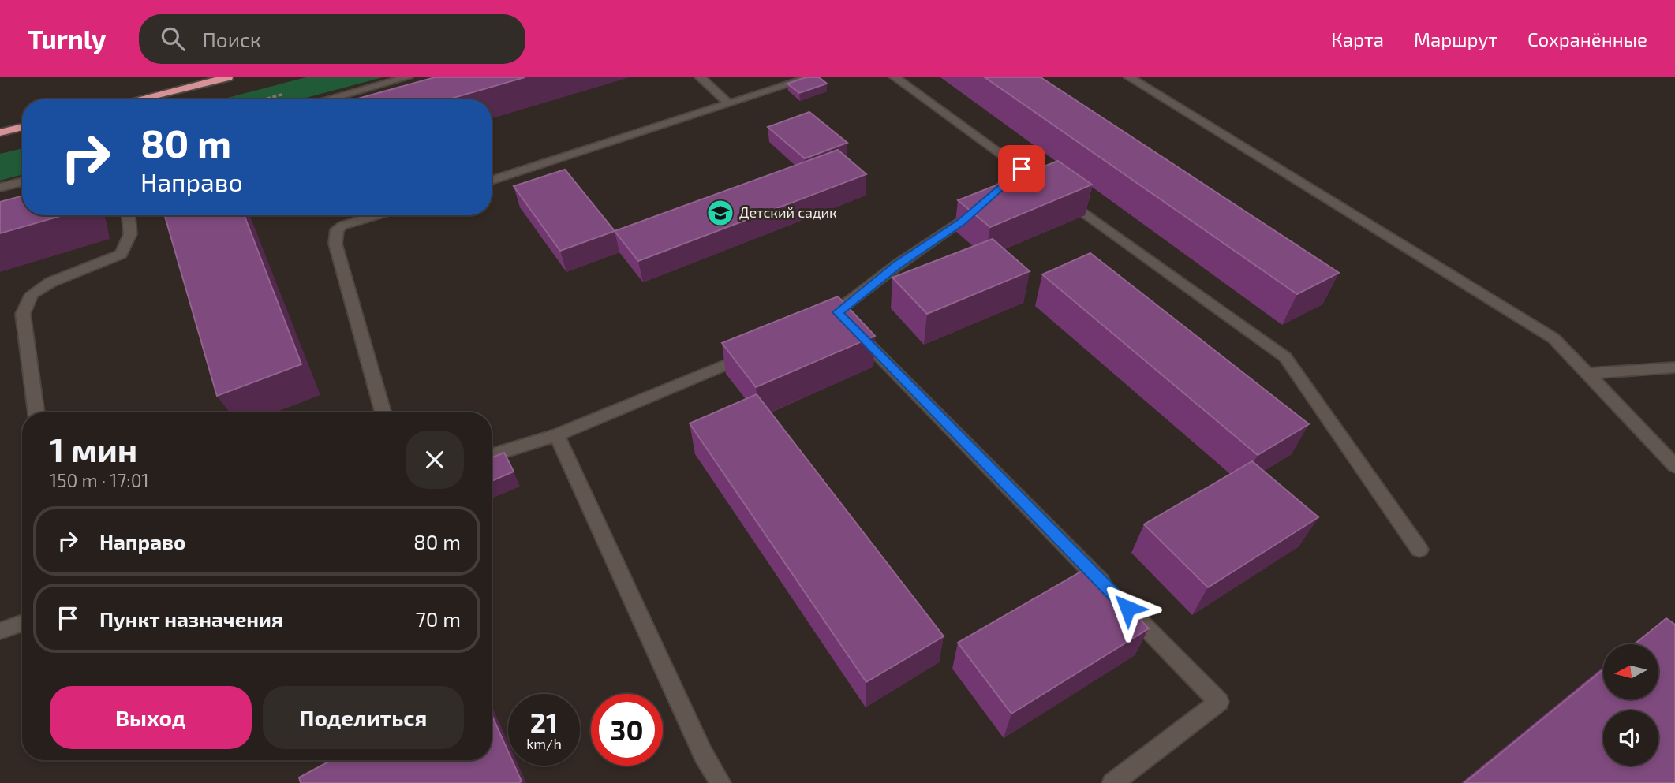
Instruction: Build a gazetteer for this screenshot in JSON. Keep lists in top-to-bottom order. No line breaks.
{"places":{"school or university":["Детский садик"]},"north":"left","page":{"header":"Turnly","search":"Поиск","nav":["Карта","Маршрут","Сохранённые"],"turn":["80 m","Направо"],"heading":["1 мин","150 m · 17:01"],"list":[{"name":"Направо","value":"80 m"},{"name":"Пункт назначения","value":"70 m"}],"buttons":["Выход","Поделиться"],"speed":"21 km/h","limit":"30"}}
